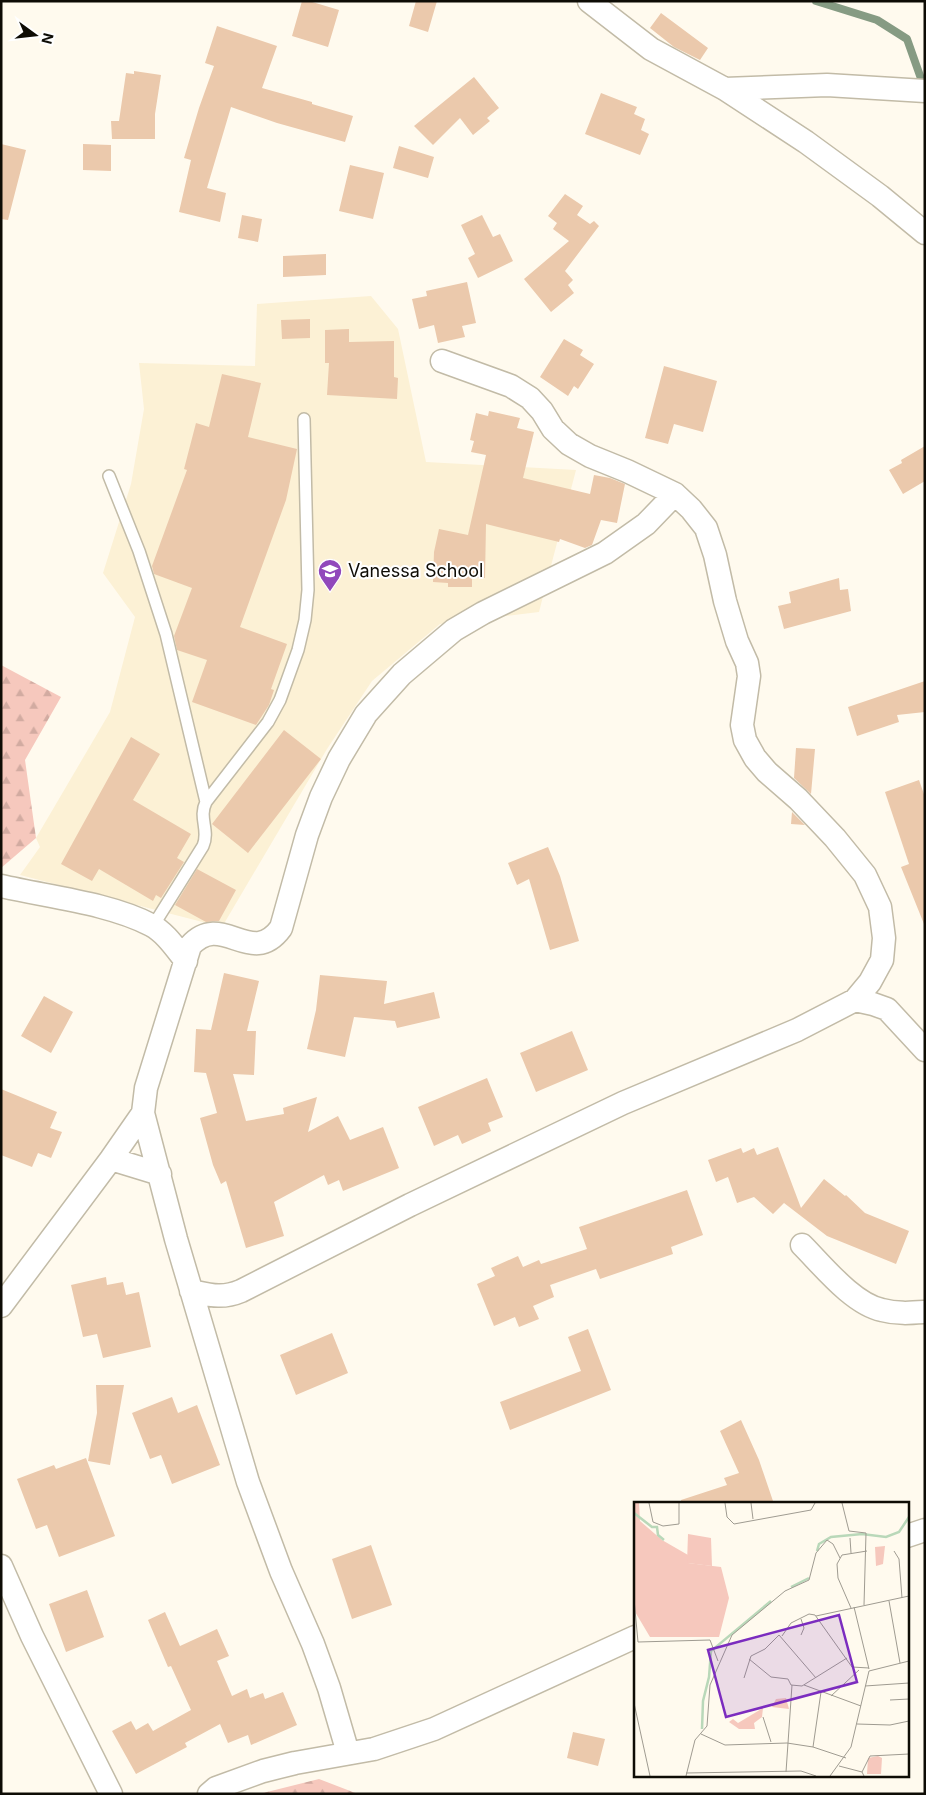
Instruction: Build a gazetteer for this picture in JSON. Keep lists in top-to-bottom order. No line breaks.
{"places":{"school or university":["Vanessa School"]},"north":"right"}
